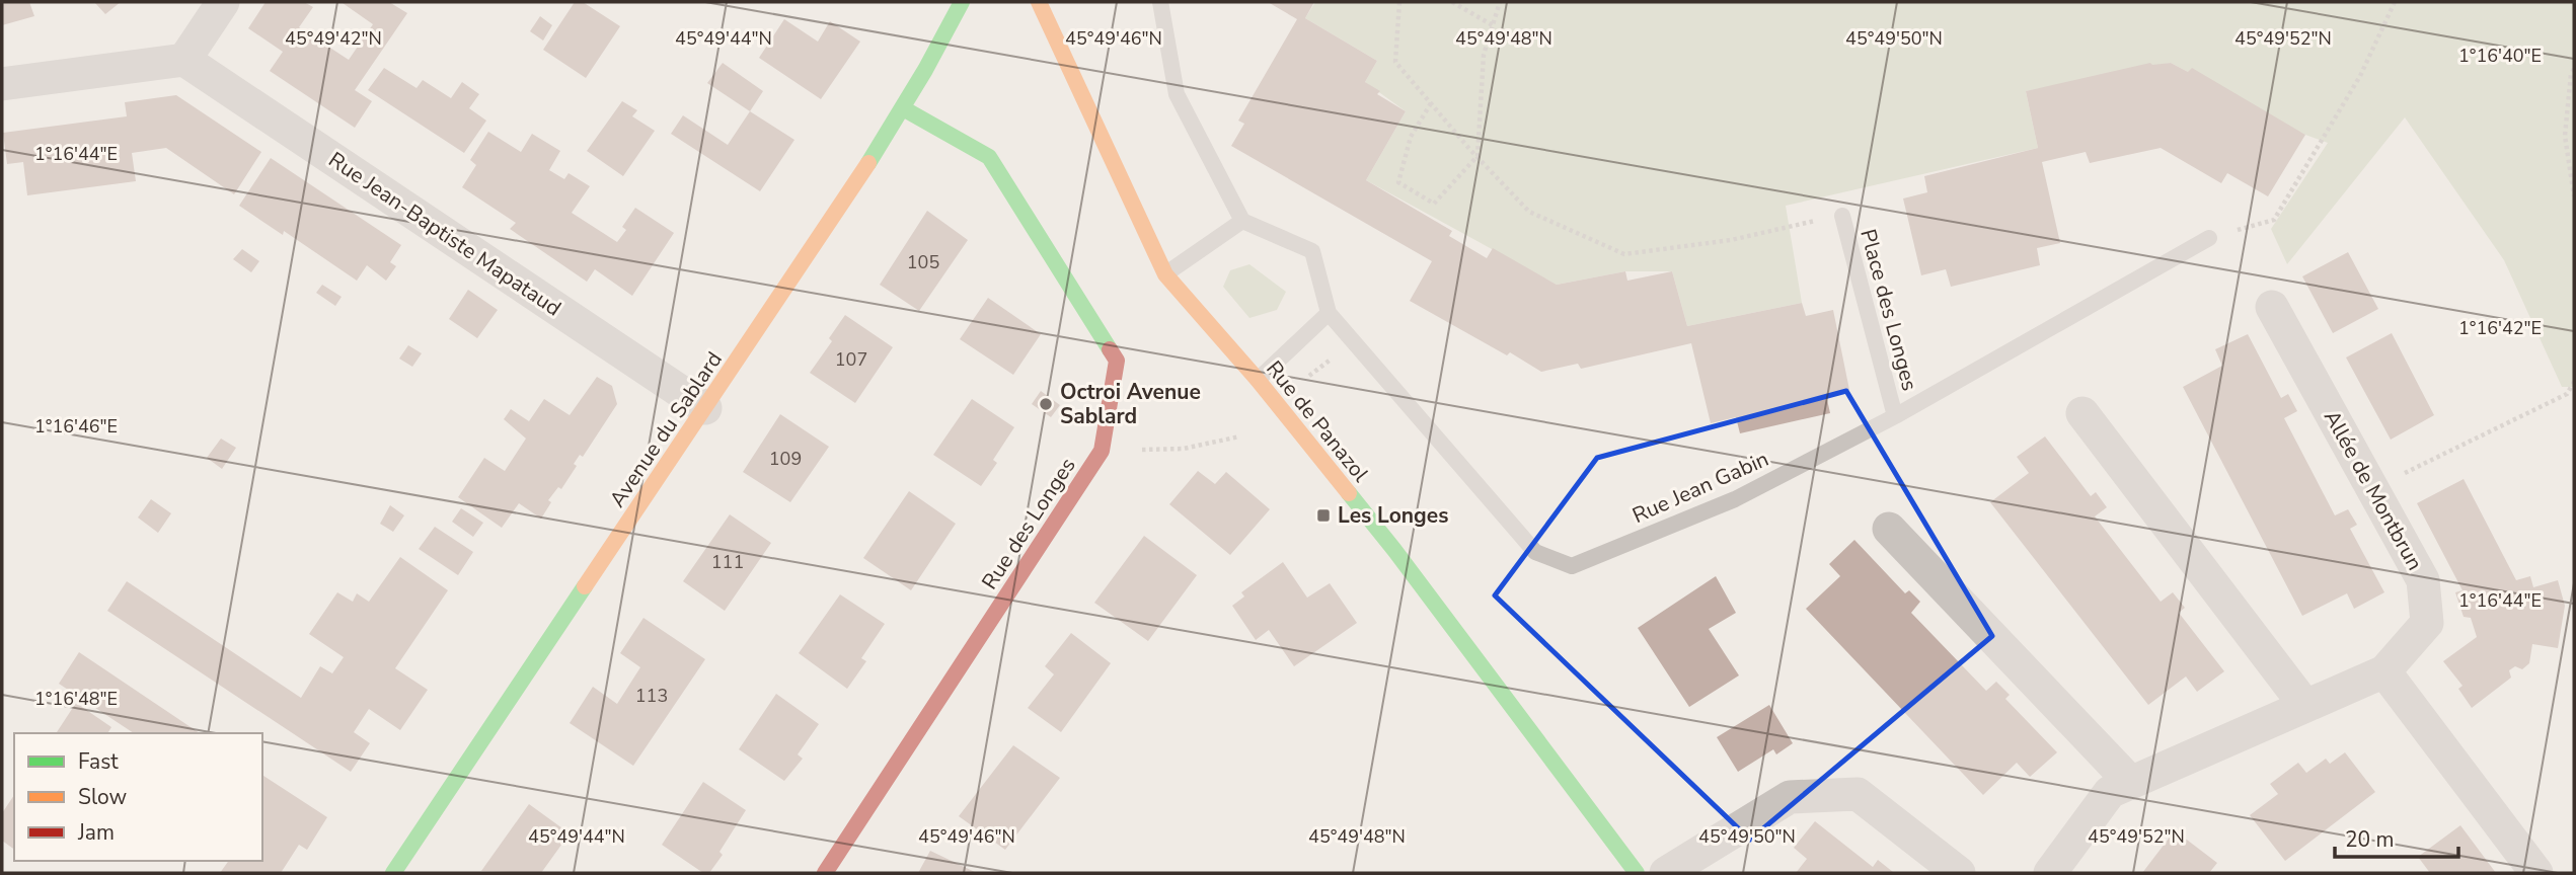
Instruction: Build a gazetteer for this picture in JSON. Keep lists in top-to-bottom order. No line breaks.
{"streets":{"street":["Rue Jean-Baptiste Mapataud","Rue de Panazol","Avenue du Sablard","Allée de Montbrun","Rue des Longes"],"lane":["Place des Longes","Rue Jean Gabin"]},"crossings":[["Rue Jean-Baptiste Mapataud","Avenue du Sablard"],["Place des Longes","Rue Jean Gabin"],["Avenue du Sablard","Rue des Longes"]],"places":{"other":["Octroi Avenue Sablard"],"transit":["Les Longes"]},"house_numbers":["105","107","109","111","113"],"legend":["Fast","Slow","Jam"],"scale_bar":"20 m","coordinates":["45°49'42\"N","45°49'44\"N","45°49'46\"N","45°49'48\"N","45°49'50\"N","45°49'52\"N","1°16'40\"E","1°16'44\"E","1°16'42\"E","1°16'46\"E","1°16'48\"E"]}
